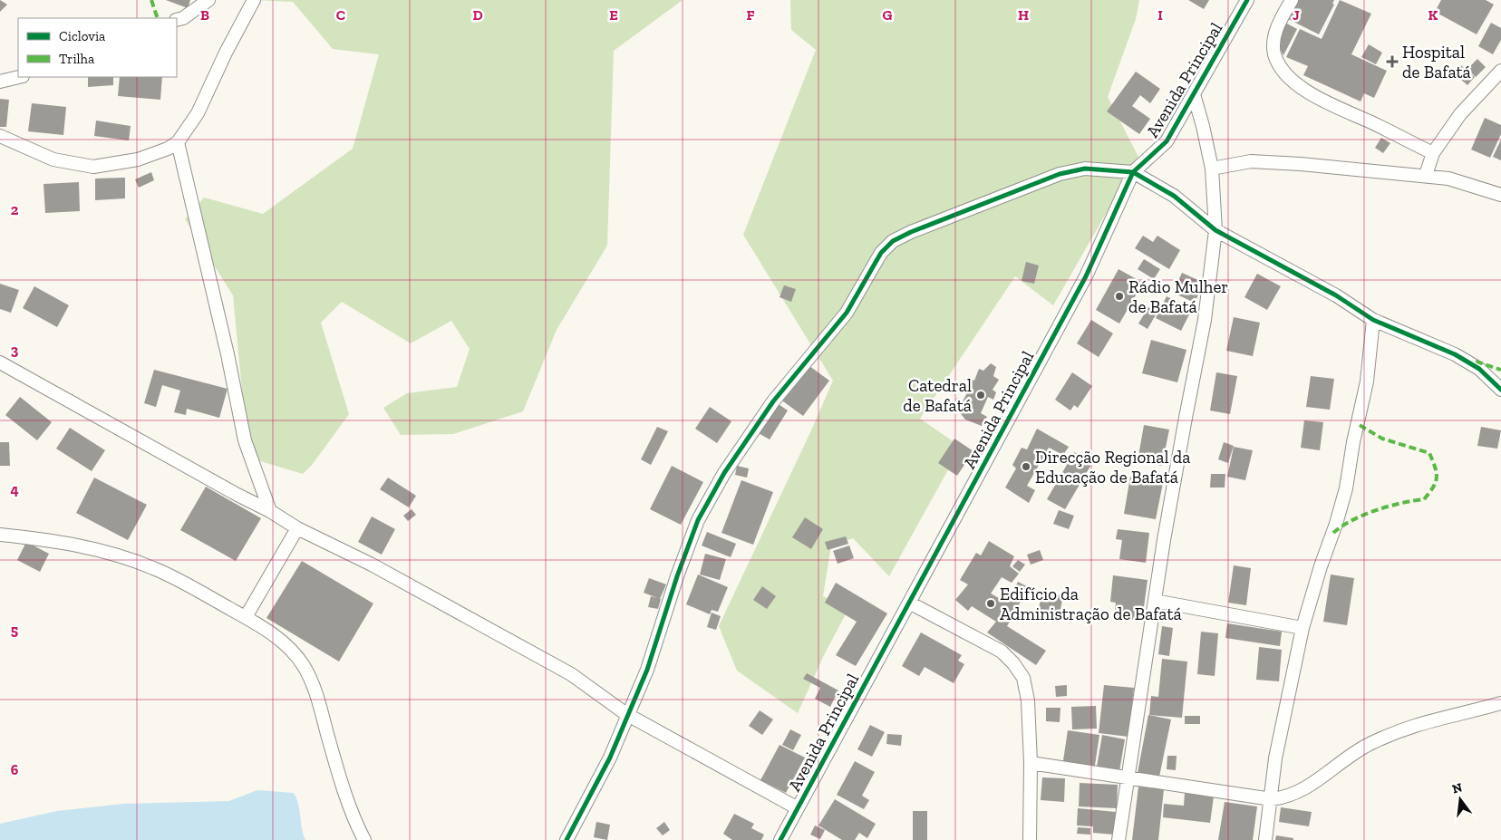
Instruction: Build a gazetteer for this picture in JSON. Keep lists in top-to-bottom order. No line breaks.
{"streets":{"street":["Avenida Principal"]},"places":{"health":["Hospital de Bafatá"],"other":["Rádio Mulher de Bafatá","Catedral de Bafatá","Direcção Regional da Educação de Bafatá","Edifício da Administração de Bafatá"]},"legend":["Ciclovia","Trilha"],"north":"top","grid":{"columns":["B","C","D","E","F","G","H","I","J","K"],"rows":["2","3","4","5","6"]}}
